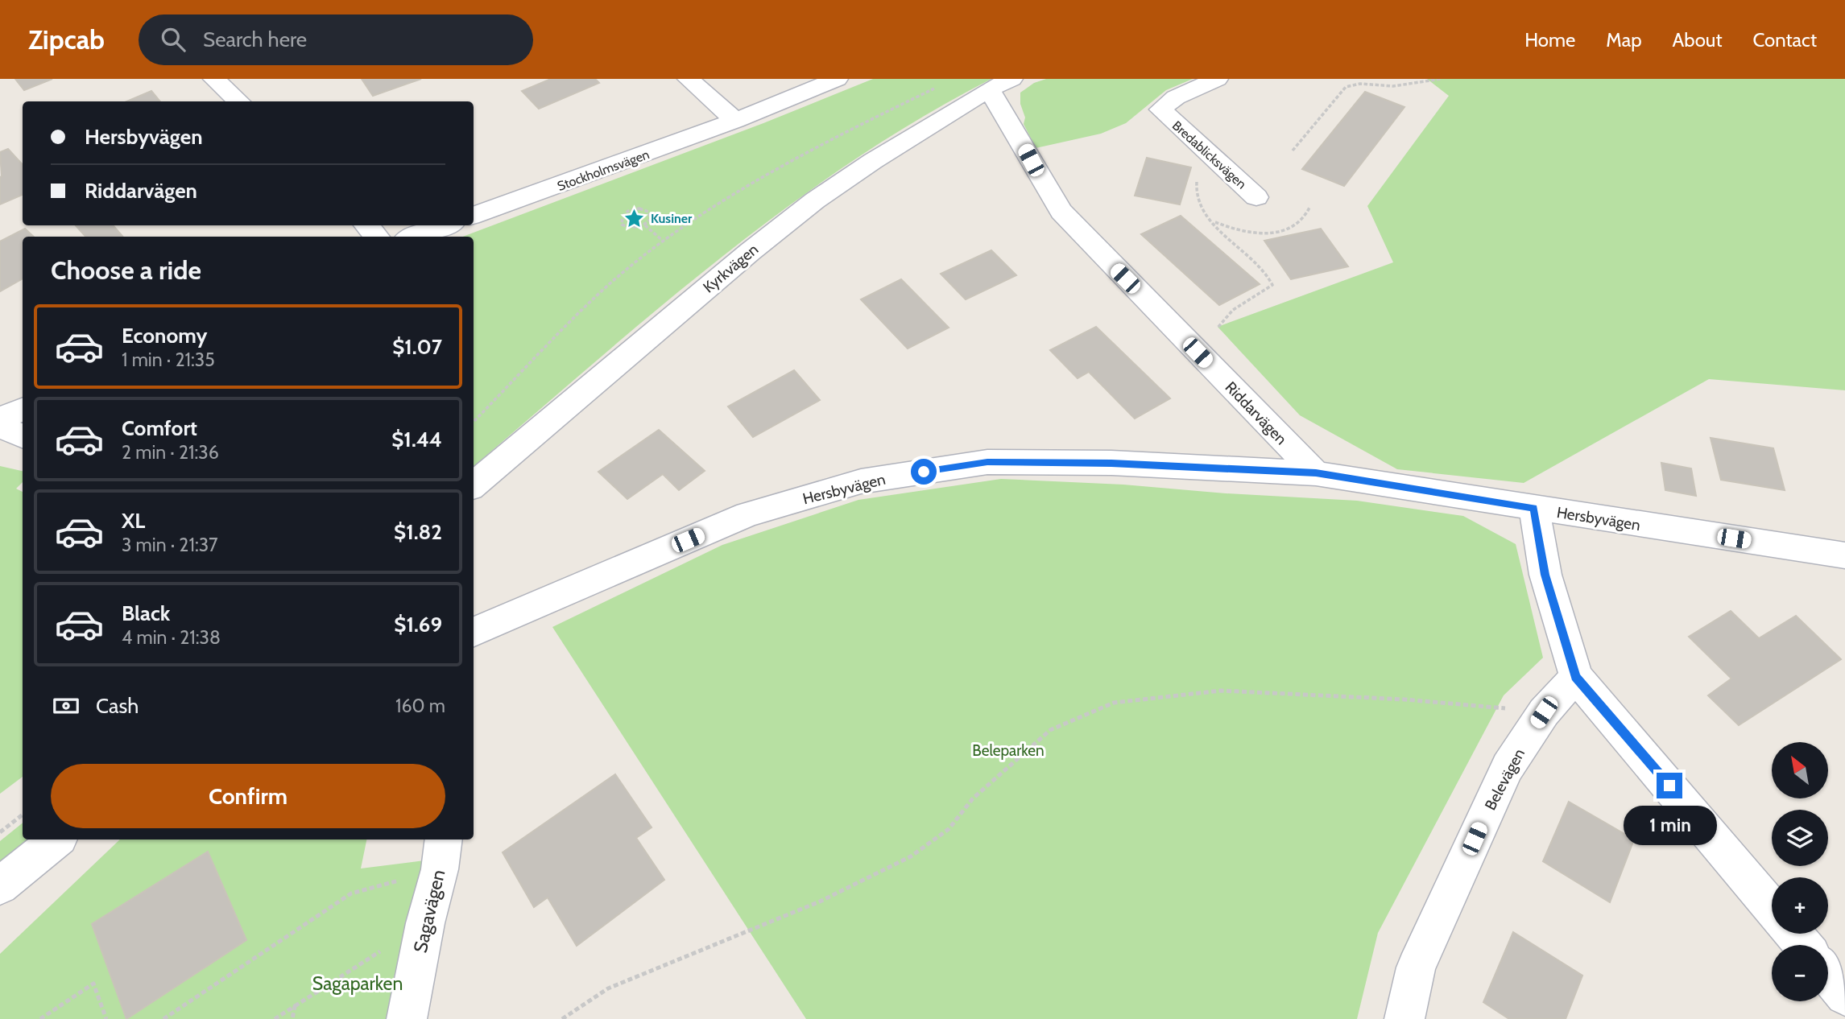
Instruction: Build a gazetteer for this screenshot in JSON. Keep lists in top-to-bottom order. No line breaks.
{"streets":{"street":["Bredablicksvägen","Stockholmsvägen","Kyrkvägen","Riddarvägen","Hersbyvägen","Belevägen","Sagavägen"]},"crossings":[["Kyrkvägen","Riddarvägen"],["Riddarvägen","Hersbyvägen"]],"parks":["Beleparken","Sagaparken"],"places":{"place":["Kusiner"]},"north":"top left","page":{"header":"Zipcab","search":"Search here","nav":["Home","Map","About","Contact"],"banner":["Hersbyvägen","Riddarvägen"],"heading":"Choose a ride","list":[{"name":"Economy","note":"1 min · 21:35","value":"$1.07"},{"name":"Comfort","note":"2 min · 21:36","value":"$1.44"},{"name":"XL","note":"3 min · 21:37","value":"$1.82"},{"name":"Black","note":"4 min · 21:38","value":"$1.69"}],"pay":["Cash","160 m"],"map_buttons":["+","−"],"buttons":"Confirm","bubble":"1 min"}}
